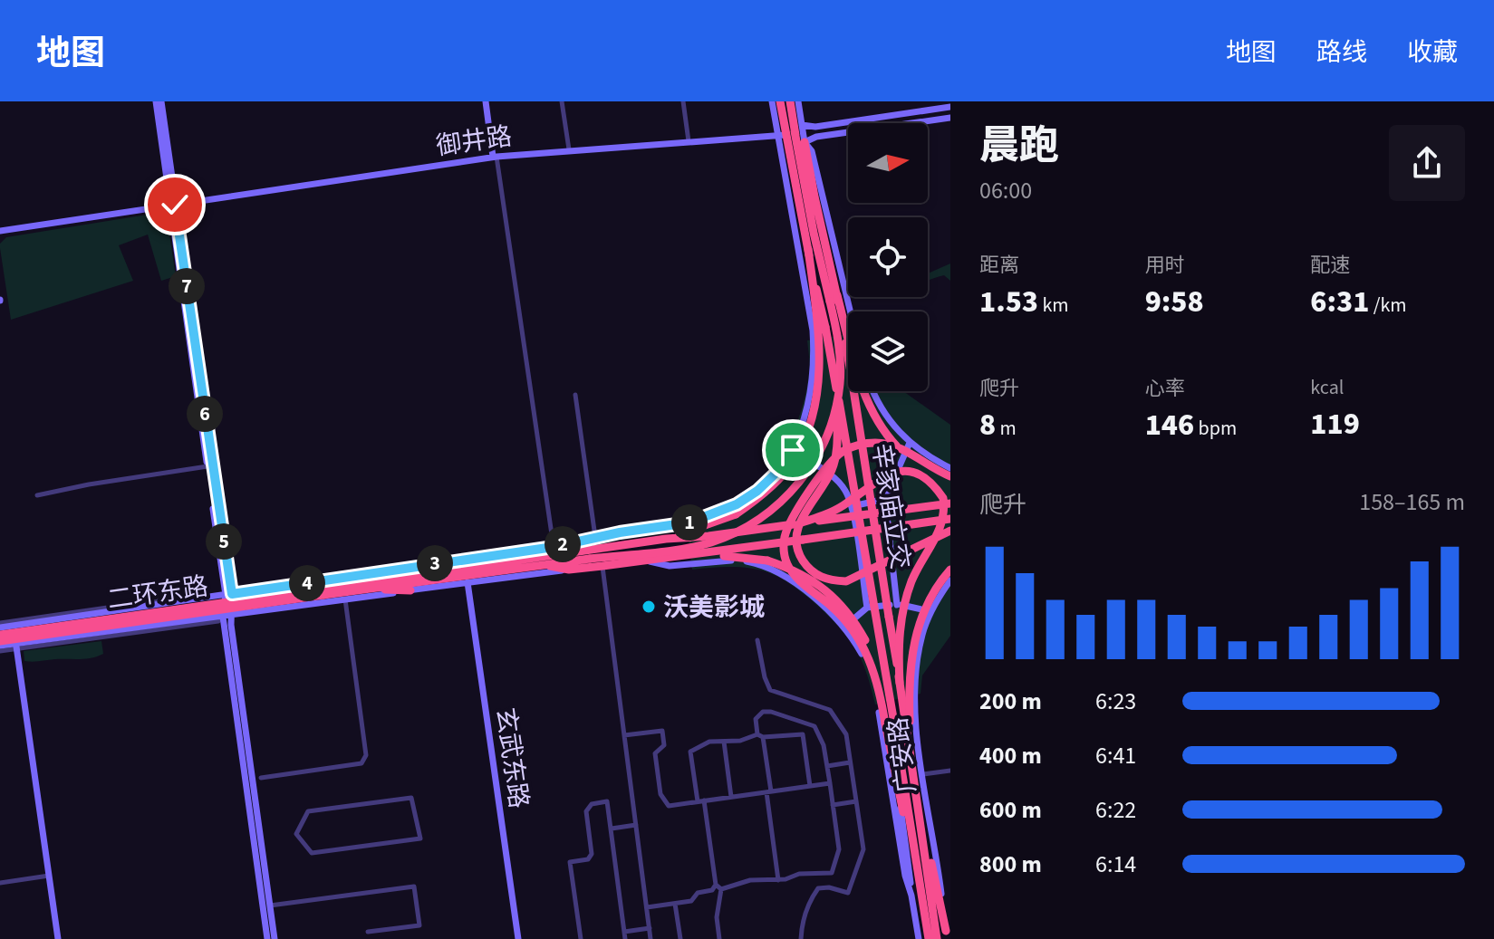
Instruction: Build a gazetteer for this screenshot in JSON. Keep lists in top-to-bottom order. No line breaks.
{"streets":{"highway":["辛家庙立交","二环东路"],"main road":["御井路","广安路","玄武东路"]},"places":["沃美影城"],"north":"right","page":{"header":"地图","nav":["地图","路线","收藏"],"heading":["晨跑","06:00"],"stats":[["距离","1.53 km"],["用时","9:58"],["配速","6:31 /km"],["爬升","8 m"],["心率","146 bpm"],["kcal","119"]],"pins":["7","6","1","5","2","3","4"],"chart":["爬升","158–165 m"],"list":[{"name":"200 m","note":"6:23"},{"name":"400 m","note":"6:41"},{"name":"600 m","note":"6:22"},{"name":"800 m","note":"6:14"}]}}
